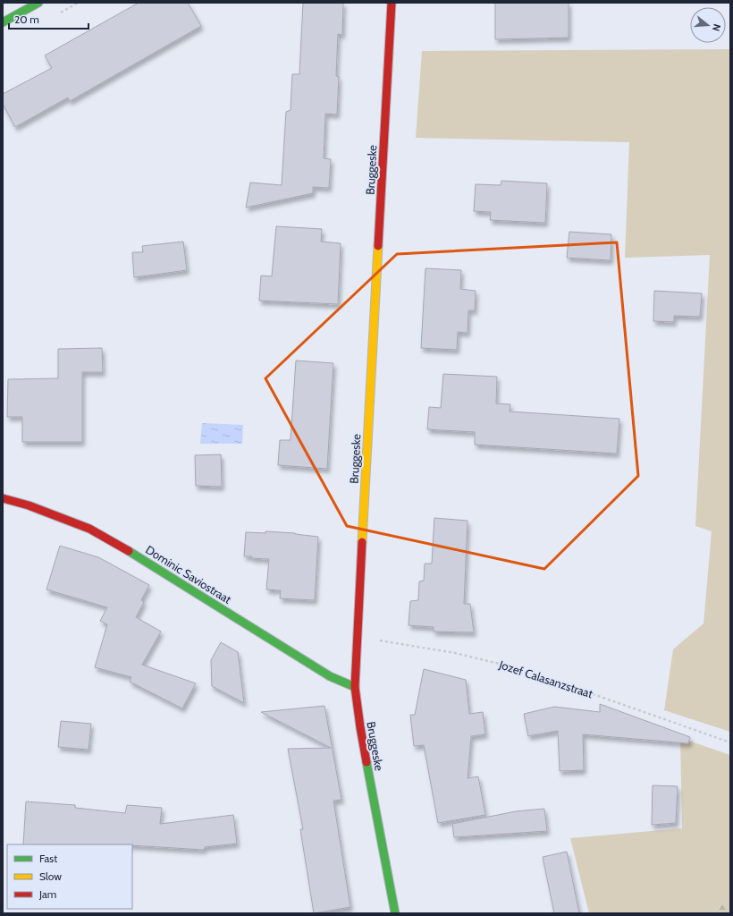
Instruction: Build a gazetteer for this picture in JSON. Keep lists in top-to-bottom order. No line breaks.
{"streets":{"street":["Bruggeske","Dominic Saviostraat"],"path":["Jozef Calasanzstraat"]},"crossings":[["Bruggeske","Dominic Saviostraat"],["Bruggeske","Jozef Calasanzstraat"]],"legend":["Fast","Slow","Jam"],"scale_bar":"20 m","north":"right"}
